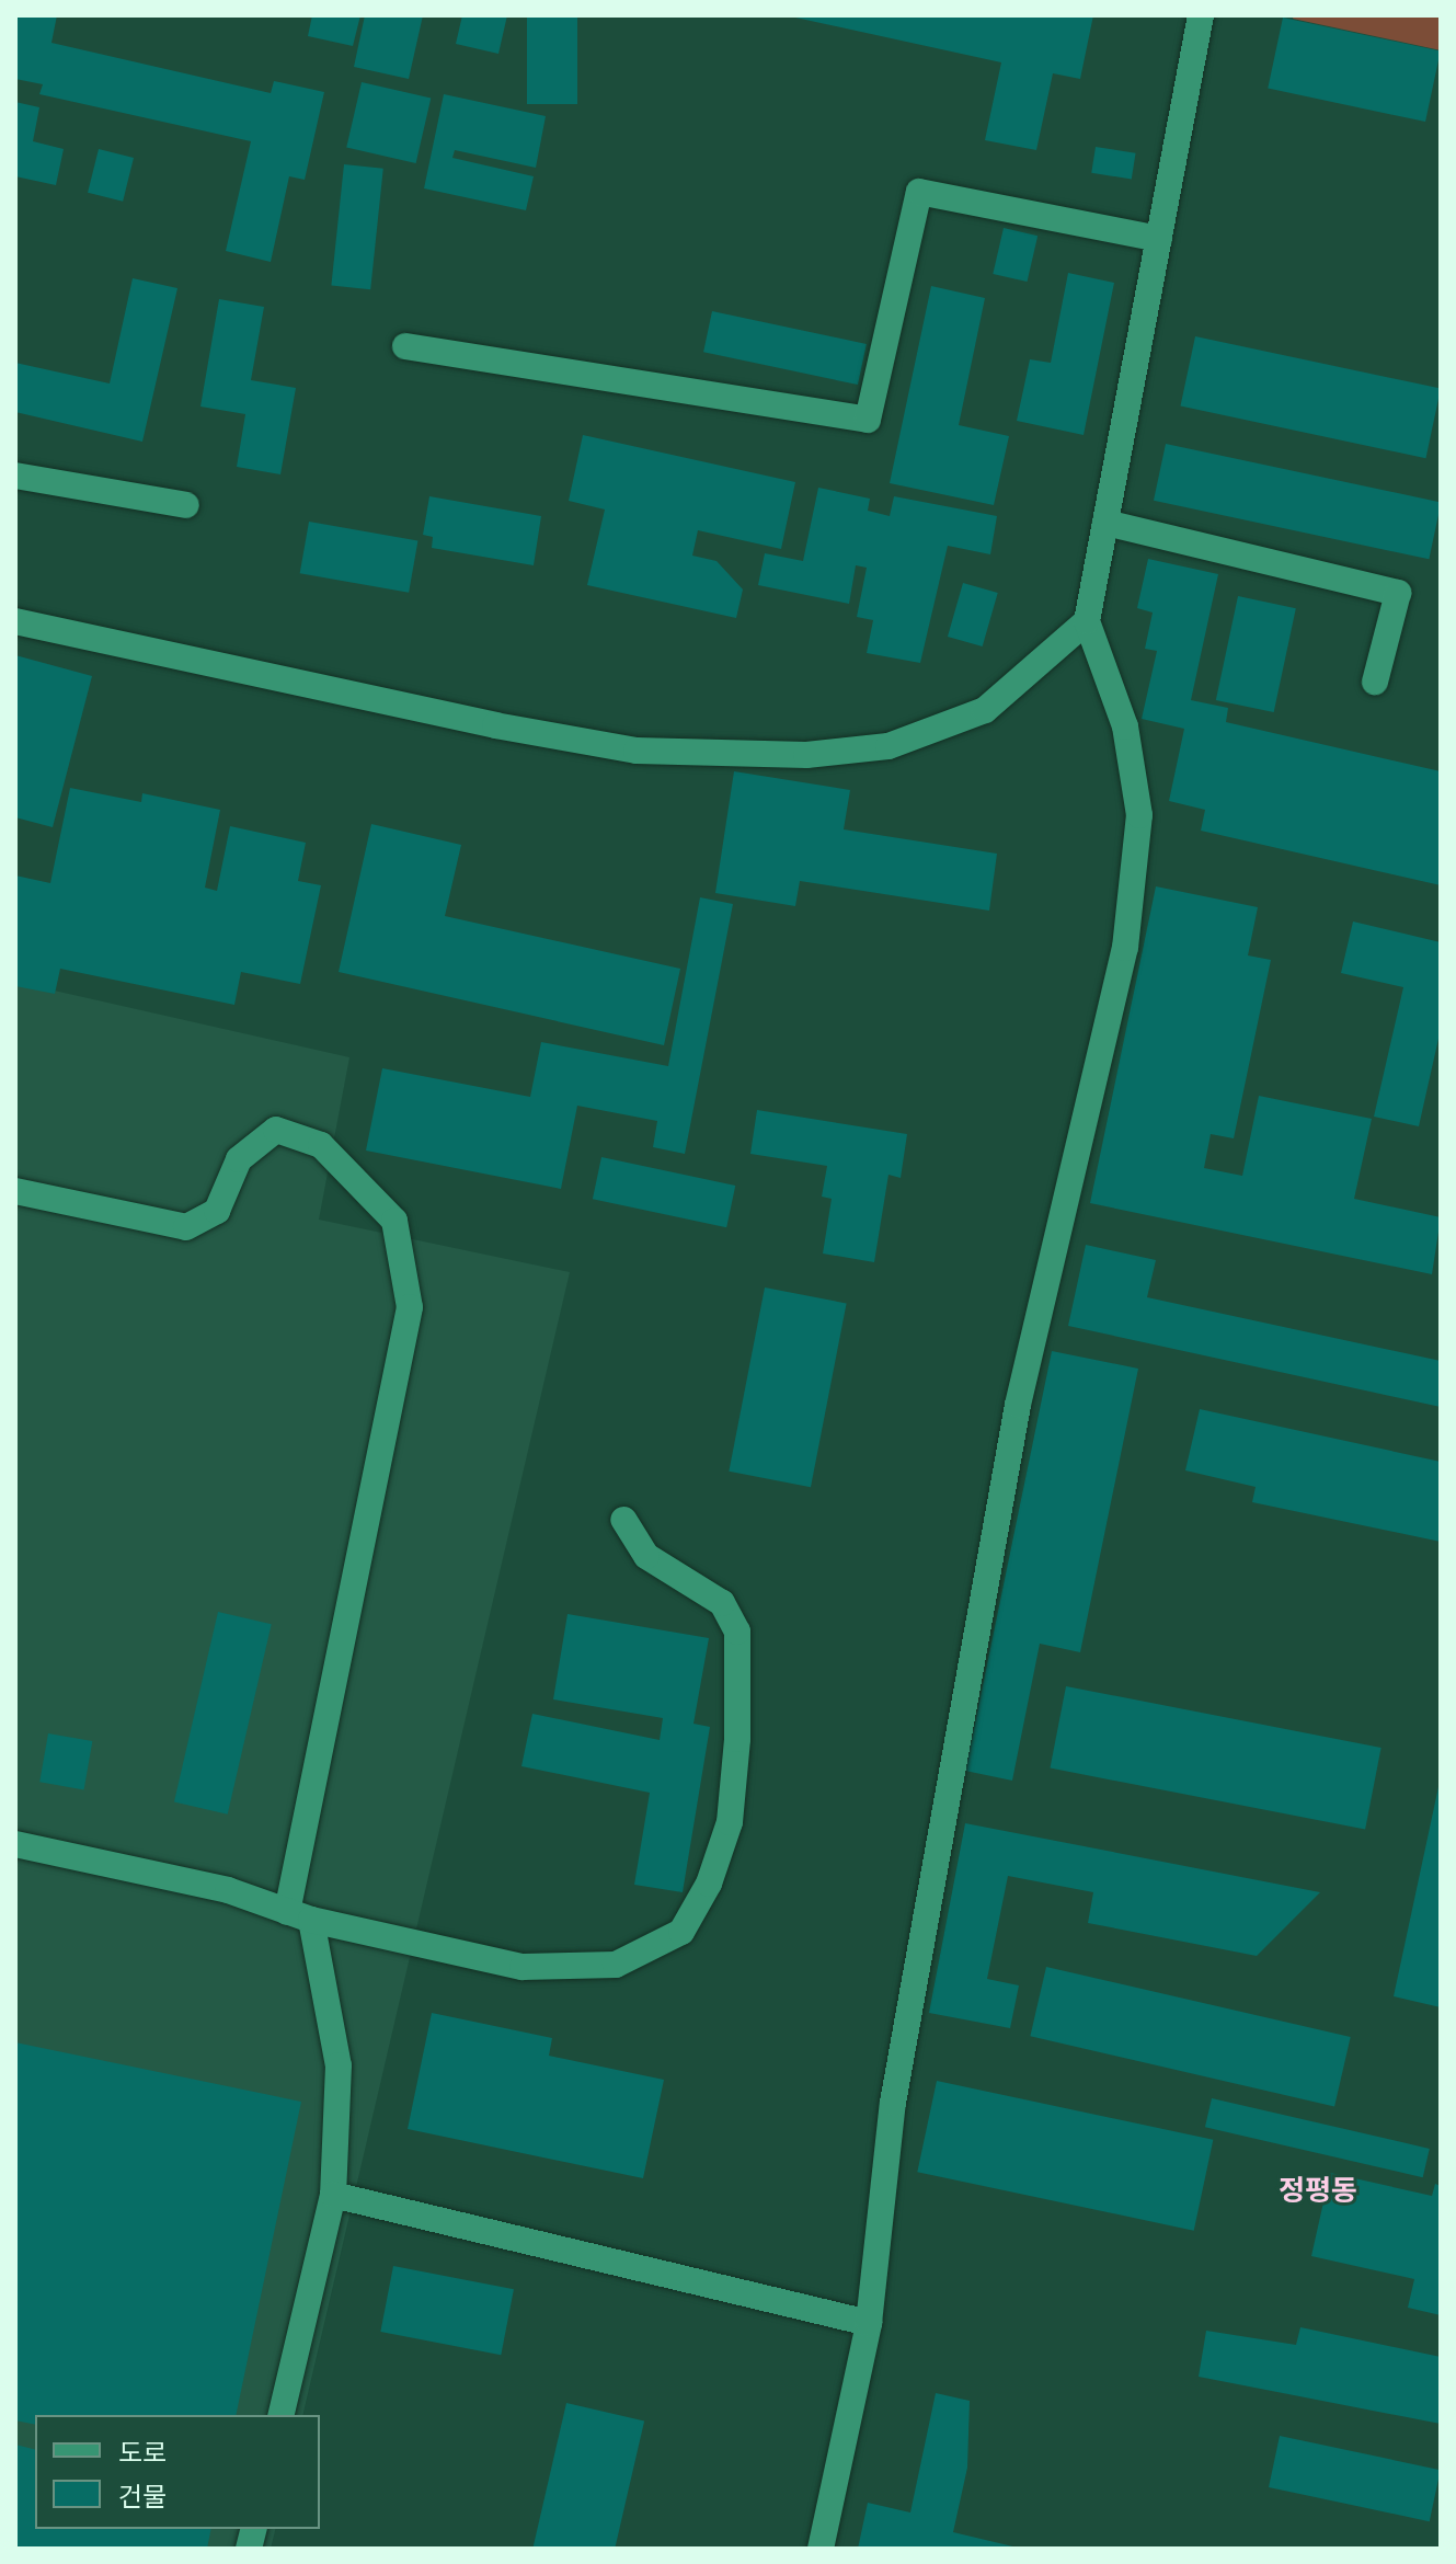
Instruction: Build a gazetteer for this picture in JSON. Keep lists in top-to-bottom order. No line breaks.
{"districts":["정평동"],"legend":["도로","건물"]}
